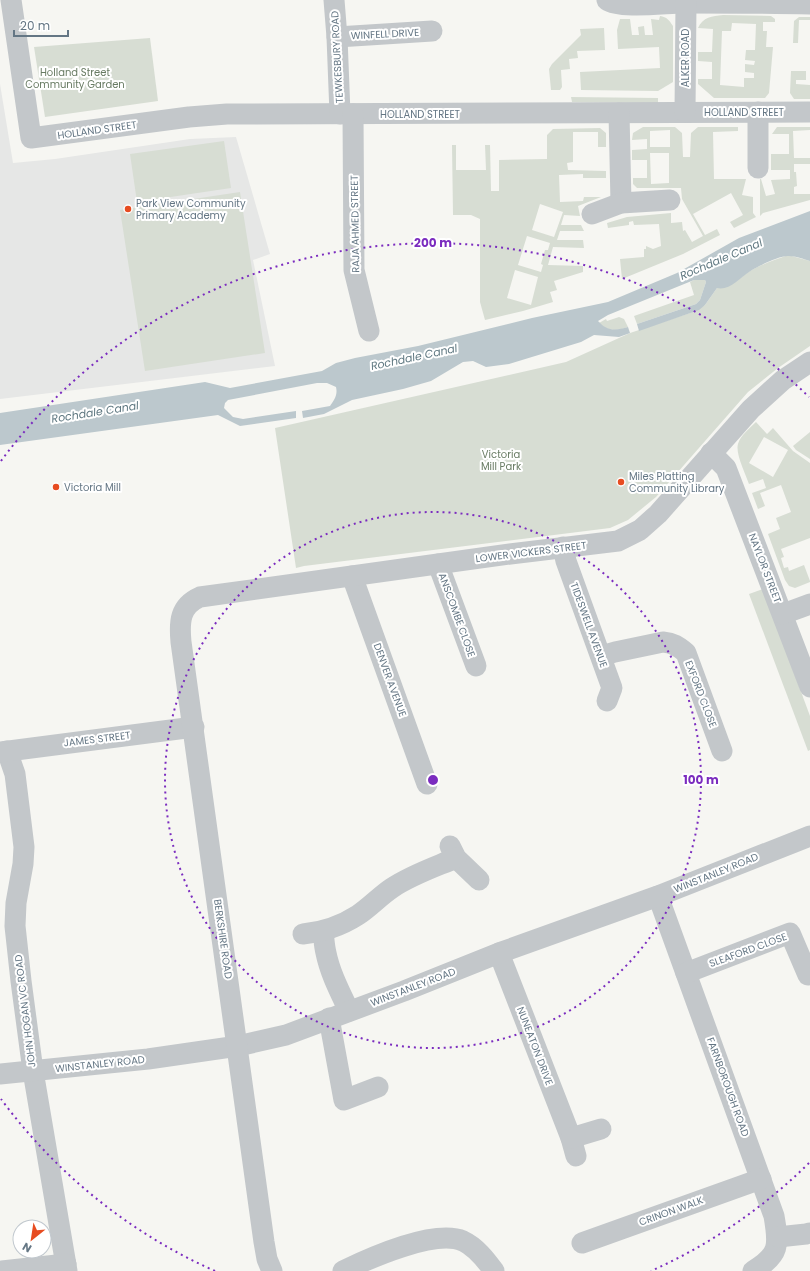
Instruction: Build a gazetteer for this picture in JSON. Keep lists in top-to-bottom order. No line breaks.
{"streets":{"street":["WINFELL DRIVE","TEWKESBURY ROAD","ALKER ROAD","HOLLAND STREET","RAJA AHMED STREET","LOWER VICKERS STREET","NAYLOR STREET","ANSCOMBE CLOSE","TIDESWELL AVENUE","DENVER AVENUE","EXFORD CLOSE","JAMES STREET","WINSTANLEY ROAD","BERKSHIRE ROAD","SLEAFORD CLOSE","JOHN HOGAN VC ROAD","NUNEATON DRIVE","FARNBOROUGH ROAD","CRINON WALK"]},"crossings":[["WINFELL DRIVE","TEWKESBURY ROAD"],["TEWKESBURY ROAD","HOLLAND STREET"],["TEWKESBURY ROAD","RAJA AHMED STREET"],["ALKER ROAD","HOLLAND STREET"],["HOLLAND STREET","RAJA AHMED STREET"],["LOWER VICKERS STREET","NAYLOR STREET"],["LOWER VICKERS STREET","ANSCOMBE CLOSE"],["LOWER VICKERS STREET","TIDESWELL AVENUE"],["LOWER VICKERS STREET","DENVER AVENUE"],["LOWER VICKERS STREET","BERKSHIRE ROAD"],["TIDESWELL AVENUE","EXFORD CLOSE"],["JAMES STREET","BERKSHIRE ROAD"],["JAMES STREET","JOHN HOGAN VC ROAD"],["WINSTANLEY ROAD","BERKSHIRE ROAD"],["WINSTANLEY ROAD","JOHN HOGAN VC ROAD"],["WINSTANLEY ROAD","NUNEATON DRIVE"],["WINSTANLEY ROAD","FARNBOROUGH ROAD"],["SLEAFORD CLOSE","FARNBOROUGH ROAD"],["FARNBOROUGH ROAD","CRINON WALK"]],"water":["Rochdale Canal"],"parks":["Holland Street Community Garden","Victoria Mill Park"],"places":["Park View Community Primary Academy","Miles Platting Community Library","Victoria Mill"],"scale_bar":"20 m","north":"bottom left","rings":["200 m","100 m"]}
